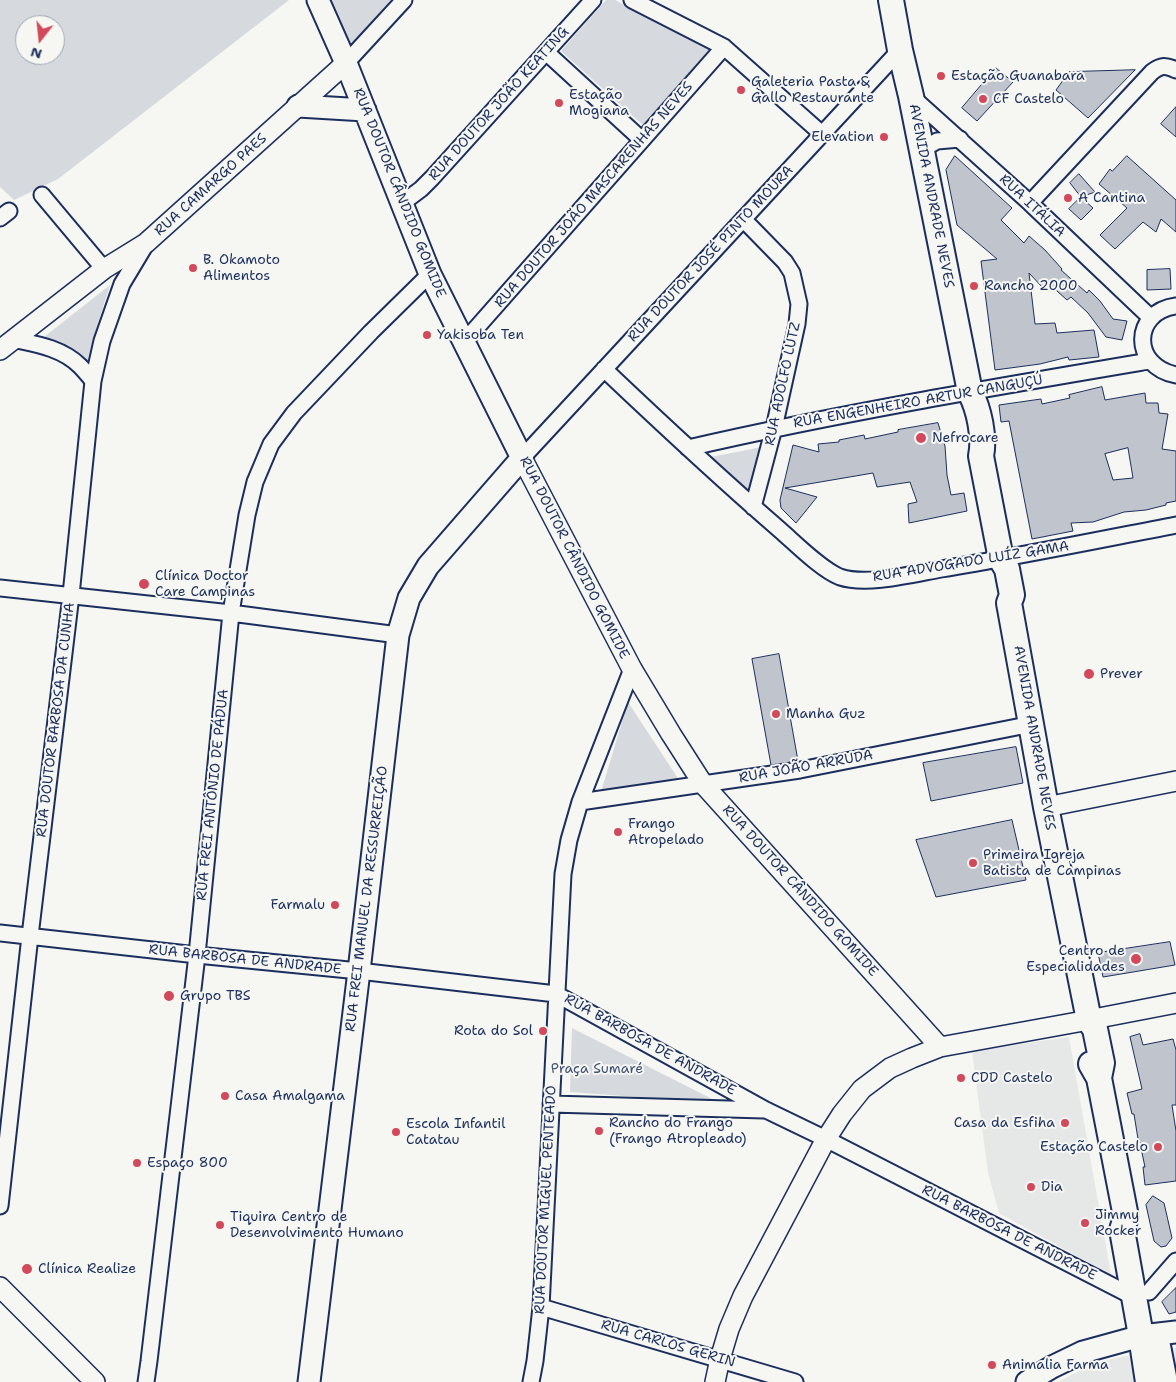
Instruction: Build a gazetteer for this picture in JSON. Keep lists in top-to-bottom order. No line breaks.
{"streets":{"main road":["RUA DOUTOR CÂNDIDO GOMIDE","AVENIDA ANDRADE NEVES","RUA FREI MANUEL DA RESSURREIÇÃO"],"street":["RUA DOUTOR JOÃO KEATING","RUA CAMARGO PAES","RUA DOUTOR JOÃO MASCARENHAS NEVES","RUA ITÁLIA","RUA DOUTOR JOSÉ PINTO MOURA","RUA ADOLFO LUTZ","RUA ENGENHEIRO ARTUR CANGUÇÚ","RUA ADVOGADO LUÍZ GAMA","RUA DOUTOR BARBOSA DA CUNHA","RUA JOÃO ARRUDA","RUA FREI ANTÔNIO DE PÁDUA","RUA BARBOSA DE ANDRADE","RUA DOUTOR MIGUEL PENTEADO","RUA CARLOS GERIN"]},"crossings":[["RUA DOUTOR JOÃO KEATING","RUA DOUTOR CÂNDIDO GOMIDE"],["RUA CAMARGO PAES","RUA DOUTOR CÂNDIDO GOMIDE"],["RUA CAMARGO PAES","RUA DOUTOR BARBOSA DA CUNHA"],["RUA DOUTOR CÂNDIDO GOMIDE","RUA DOUTOR JOÃO MASCARENHAS NEVES"],["RUA DOUTOR CÂNDIDO GOMIDE","RUA DOUTOR JOSÉ PINTO MOURA"],["RUA DOUTOR CÂNDIDO GOMIDE","RUA JOÃO ARRUDA"],["RUA DOUTOR CÂNDIDO GOMIDE","RUA FREI ANTÔNIO DE PÁDUA"],["RUA DOUTOR CÂNDIDO GOMIDE","RUA FREI MANUEL DA RESSURREIÇÃO"],["RUA DOUTOR CÂNDIDO GOMIDE","RUA DOUTOR MIGUEL PENTEADO"],["AVENIDA ANDRADE NEVES","RUA ITÁLIA"],["AVENIDA ANDRADE NEVES","RUA DOUTOR JOSÉ PINTO MOURA"],["AVENIDA ANDRADE NEVES","RUA ENGENHEIRO ARTUR CANGUÇÚ"],["AVENIDA ANDRADE NEVES","RUA ADVOGADO LUÍZ GAMA"],["AVENIDA ANDRADE NEVES","RUA JOÃO ARRUDA"],["AVENIDA ANDRADE NEVES","RUA BARBOSA DE ANDRADE"],["RUA DOUTOR JOSÉ PINTO MOURA","RUA ADOLFO LUTZ"],["RUA DOUTOR JOSÉ PINTO MOURA","RUA ADVOGADO LUÍZ GAMA"],["RUA DOUTOR JOSÉ PINTO MOURA","RUA FREI MANUEL DA RESSURREIÇÃO"],["RUA ADOLFO LUTZ","RUA ENGENHEIRO ARTUR CANGUÇÚ"],["RUA ADOLFO LUTZ","RUA ADVOGADO LUÍZ GAMA"],["RUA ENGENHEIRO ARTUR CANGUÇÚ","RUA ADVOGADO LUÍZ GAMA"],["RUA DOUTOR BARBOSA DA CUNHA","RUA BARBOSA DE ANDRADE"],["RUA JOÃO ARRUDA","RUA DOUTOR MIGUEL PENTEADO"],["RUA FREI ANTÔNIO DE PÁDUA","RUA BARBOSA DE ANDRADE"],["RUA FREI MANUEL DA RESSURREIÇÃO","RUA BARBOSA DE ANDRADE"],["RUA BARBOSA DE ANDRADE","RUA DOUTOR MIGUEL PENTEADO"],["RUA DOUTOR MIGUEL PENTEADO","RUA CARLOS GERIN"]],"parks":["Praça Sumaré"],"places":["Estação Guanabara","Galeteria Pasta & Gallo Restaurante","CF Castelo","Estação Mogiana","Elevation","A Cantina","B. Okamoto Alimentos","Rancho 2000","Yakisoba Ten","Nefrocare","Clínica Doctor Care Campinas","Prever","Manha Guz","Frango Atropelado","Primeira Igreja Batista de Campinas","Farmalu","Centro de Especialidades","Grupo TBS","Rota do Sol","CDD Castelo","Casa Amalgama","Casa da Esfiha","Rancho do Frango (Frango Atropleado)","Escola Infantil Catatau","Estação Castelo","Espaço 800","Dia","Jimmy Rocker","Tiquira Centro de Desenvolvimento Humano","Clínica Realize","Animalia Farma"],"north":"bottom"}
